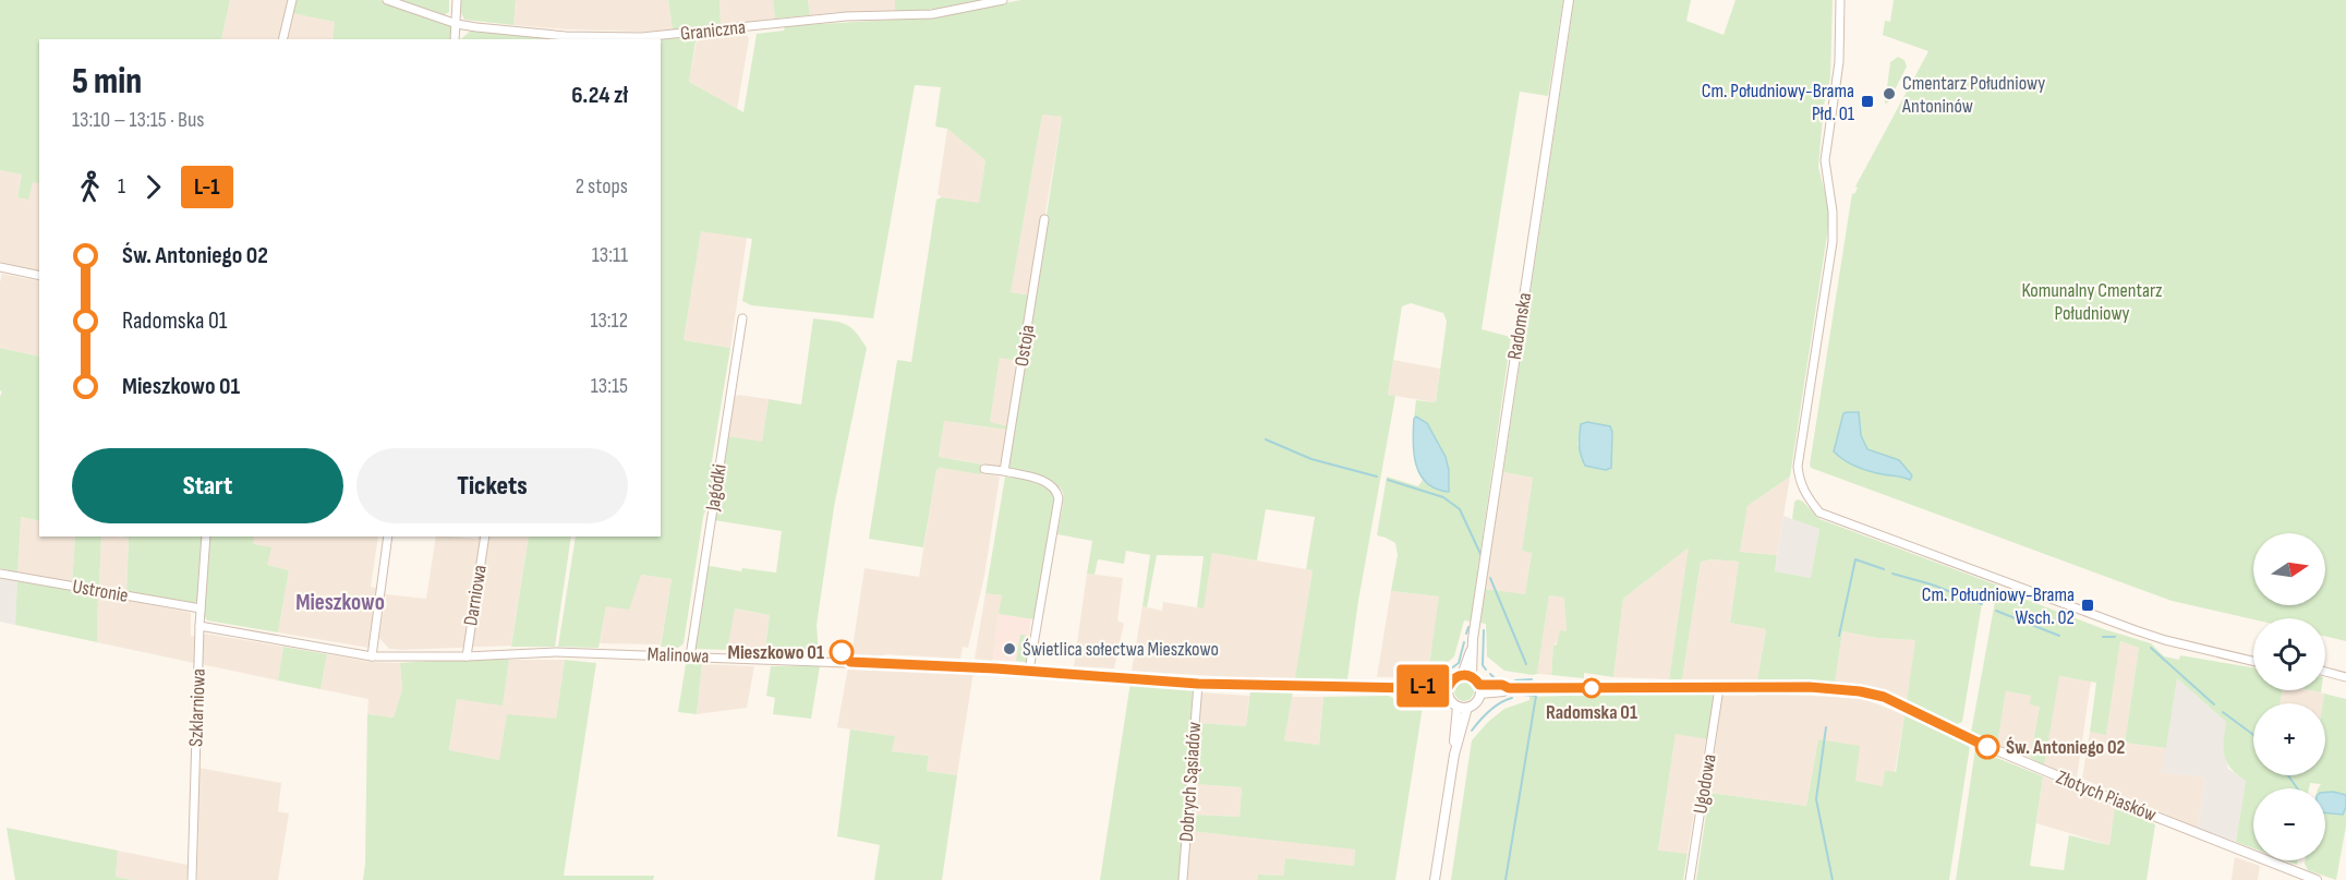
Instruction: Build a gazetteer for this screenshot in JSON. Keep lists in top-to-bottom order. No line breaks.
{"streets":{"street":["Graniczna","Radomska","Ostoja","Jagódki","Ustronie","Darniowa","Malinowa","Szklarniowa","Dobrych Sąsiadów","Ugodowa","Złotych Piasków"]},"crossings":[["Radomska","Złotych Piasków"],["Jagódki","Malinowa"],["Ustronie","Szklarniowa"],["Darniowa","Malinowa"],["Malinowa","Szklarniowa"],["Malinowa","Dobrych Sąsiadów"],["Ugodowa","Złotych Piasków"]],"districts":["Mieszkowo"],"parks":["Komunalny Cmentarz Południowy"],"places":{"other":["Cmentarz Południowy Antoninów","Świetlica sołectwa Mieszkowo","Mieszkowo 01","Radomska 01","Św. Antoniego 02"],"transit":["Cm. Południowy-Brama Płd. 01","Cm. Południowy-Brama Wsch. 02"]},"lines":["bus line L-1"],"north":"right","page":{"on_map":"L-1","heading":["5 min","13:10 – 13:15 · Bus","6.24 zł"],"legs":["1","L-1","2 stops"],"list":[{"name":"Św. Antoniego 02","value":"13:11"},{"name":"Radomska 01","value":"13:12"},{"name":"Mieszkowo 01","value":"13:15"}],"buttons":["Start","Tickets"],"map_buttons":["+","−"]}}
